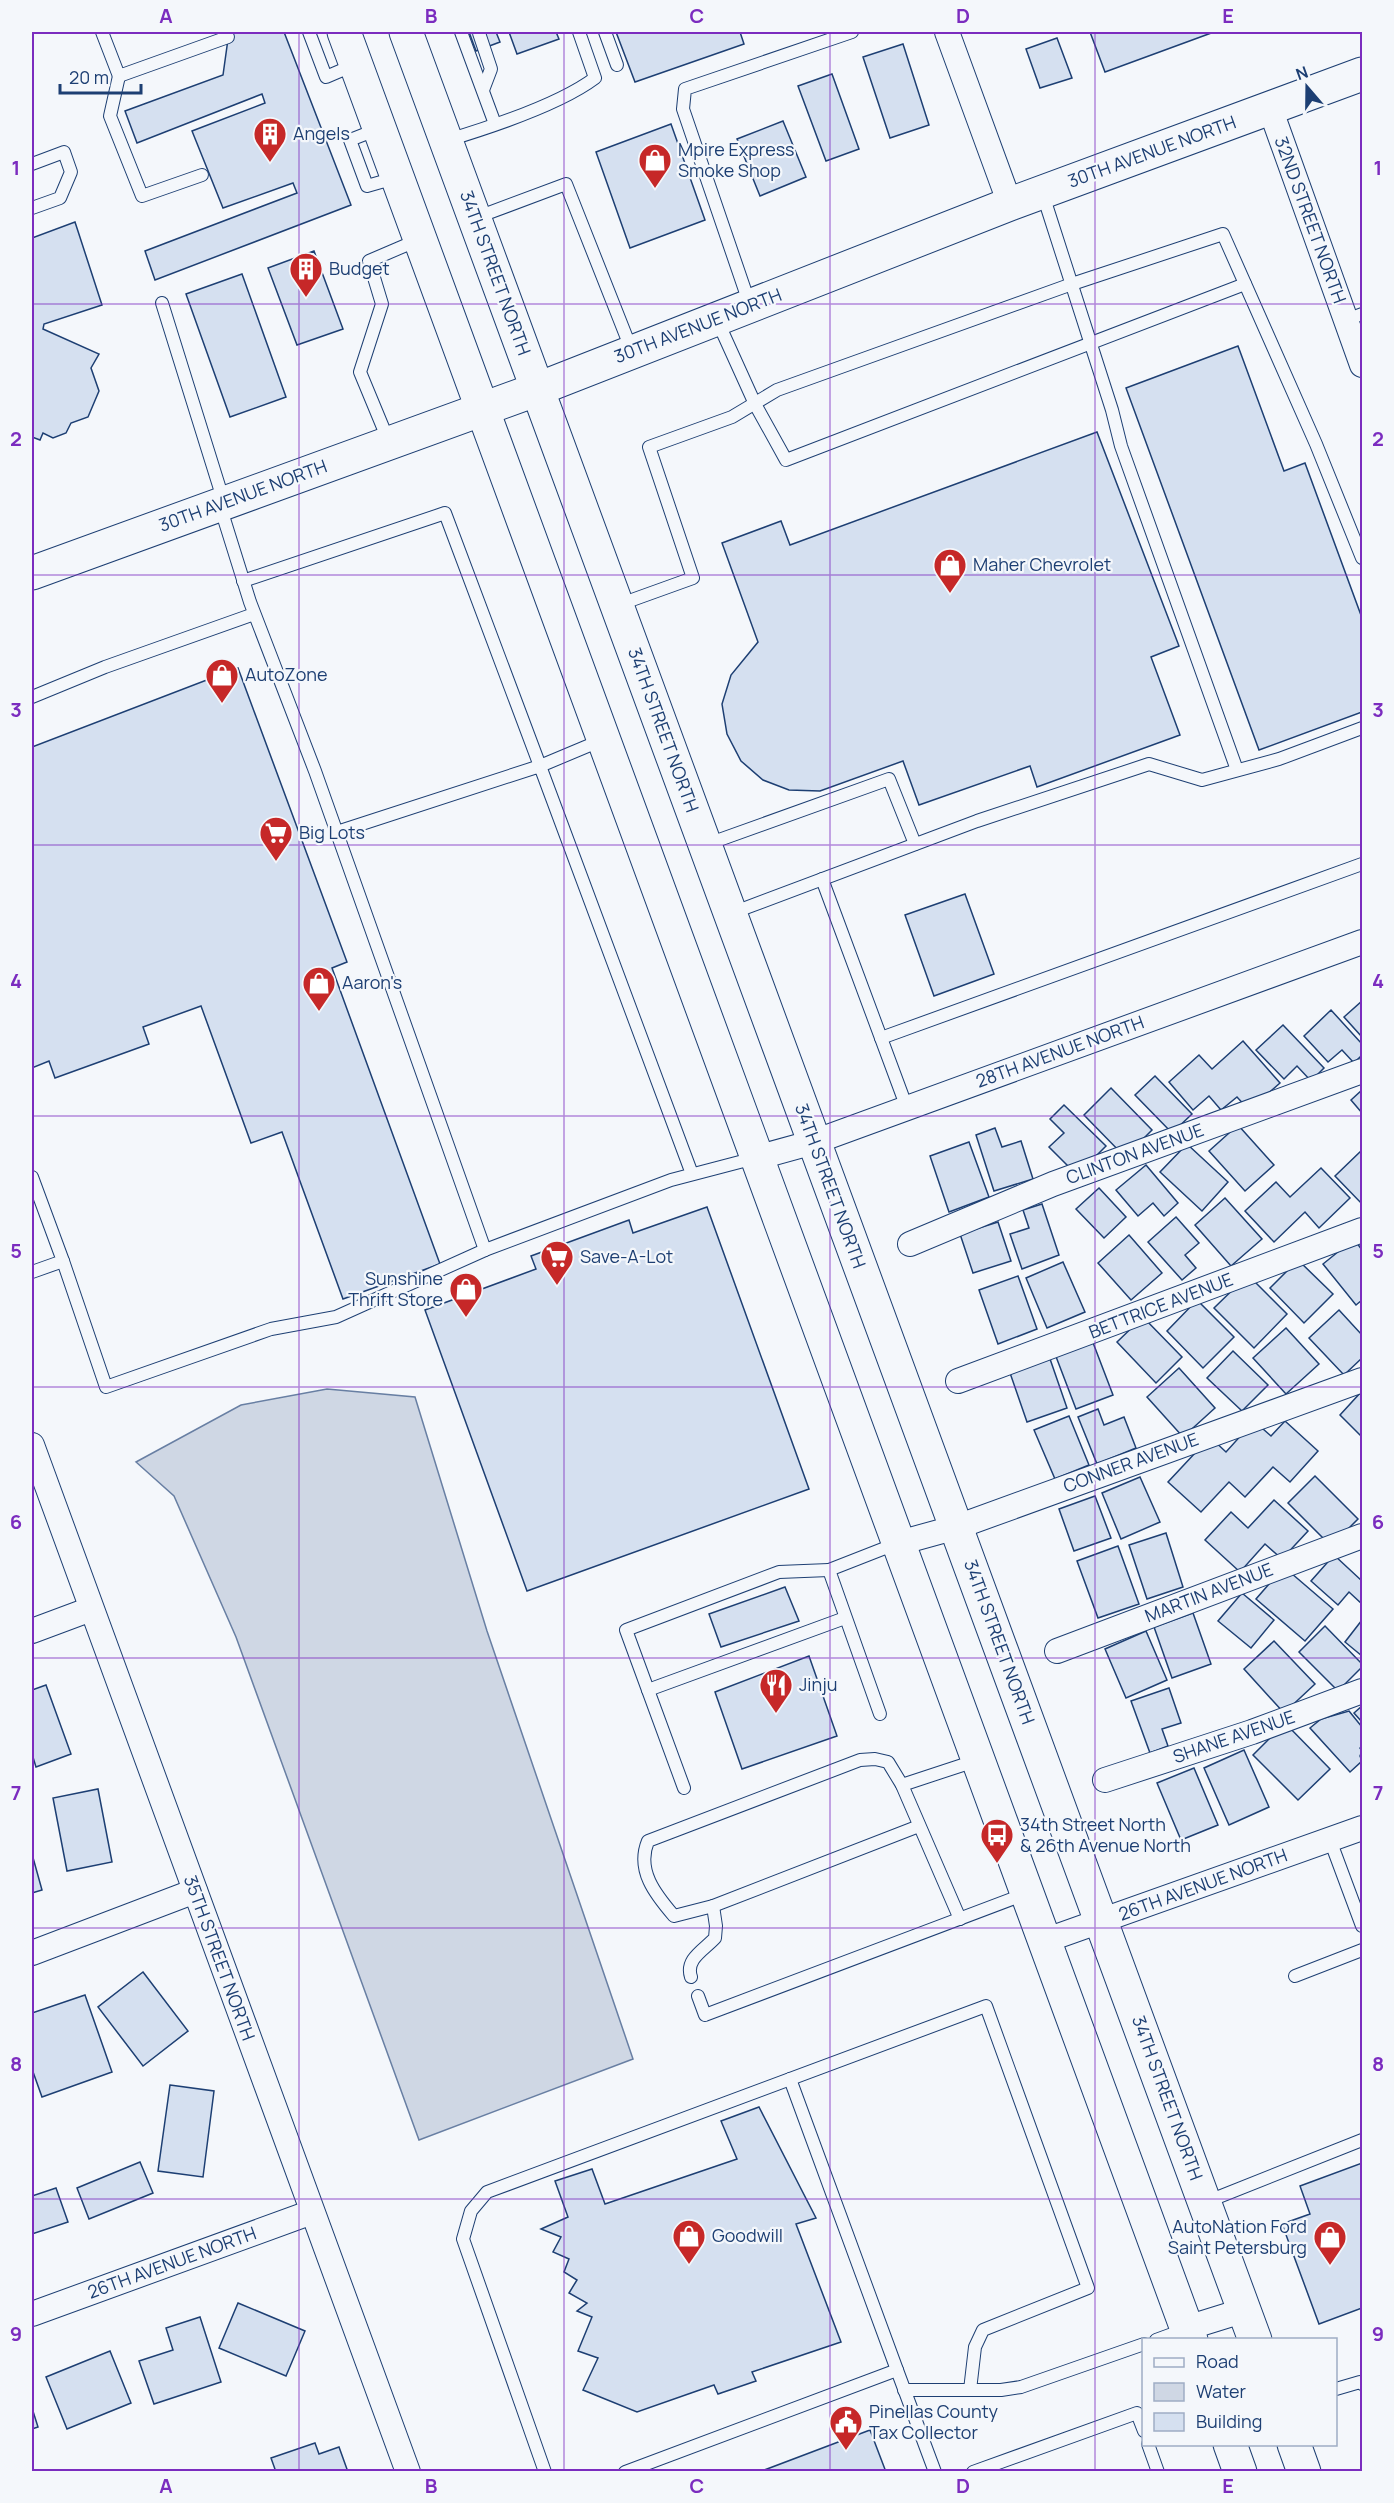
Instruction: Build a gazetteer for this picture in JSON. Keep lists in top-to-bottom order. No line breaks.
{"streets":{"main road":["30TH AVENUE NORTH","34TH STREET NORTH"],"street":["32ND STREET NORTH","28TH AVENUE NORTH","CLINTON AVENUE","BETTRICE AVENUE","CONNER AVENUE","MARTIN AVENUE","SHANE AVENUE","26TH AVENUE NORTH","35TH STREET NORTH"]},"crossings":[["30TH AVENUE NORTH","32ND STREET NORTH"],["30TH AVENUE NORTH","34TH STREET NORTH"],["34TH STREET NORTH","28TH AVENUE NORTH"],["34TH STREET NORTH","CONNER AVENUE"],["34TH STREET NORTH","26TH AVENUE NORTH"],["26TH AVENUE NORTH","35TH STREET NORTH"]],"places":{"building":["Angels","Budget"],"shop":["Mpire Express Smoke Shop","Maher Chevrolet","AutoZone","Aaron's","Sunshine Thrift Store","Goodwill","AutoNation Ford Saint Petersburg"],"supermarket":["Big Lots","Save-A-Lot"],"restaurant":["Jinju"],"bus stop":["34th Street North & 26th Avenue North"],"public building":["Pinellas County Tax Collector"]},"legend":["Road","Water","Building"],"scale_bar":"20 m","north":"top","grid":{"columns":["A","B","C","D","E"],"rows":["1","2","3","4","5","6","7","8","9"]}}
